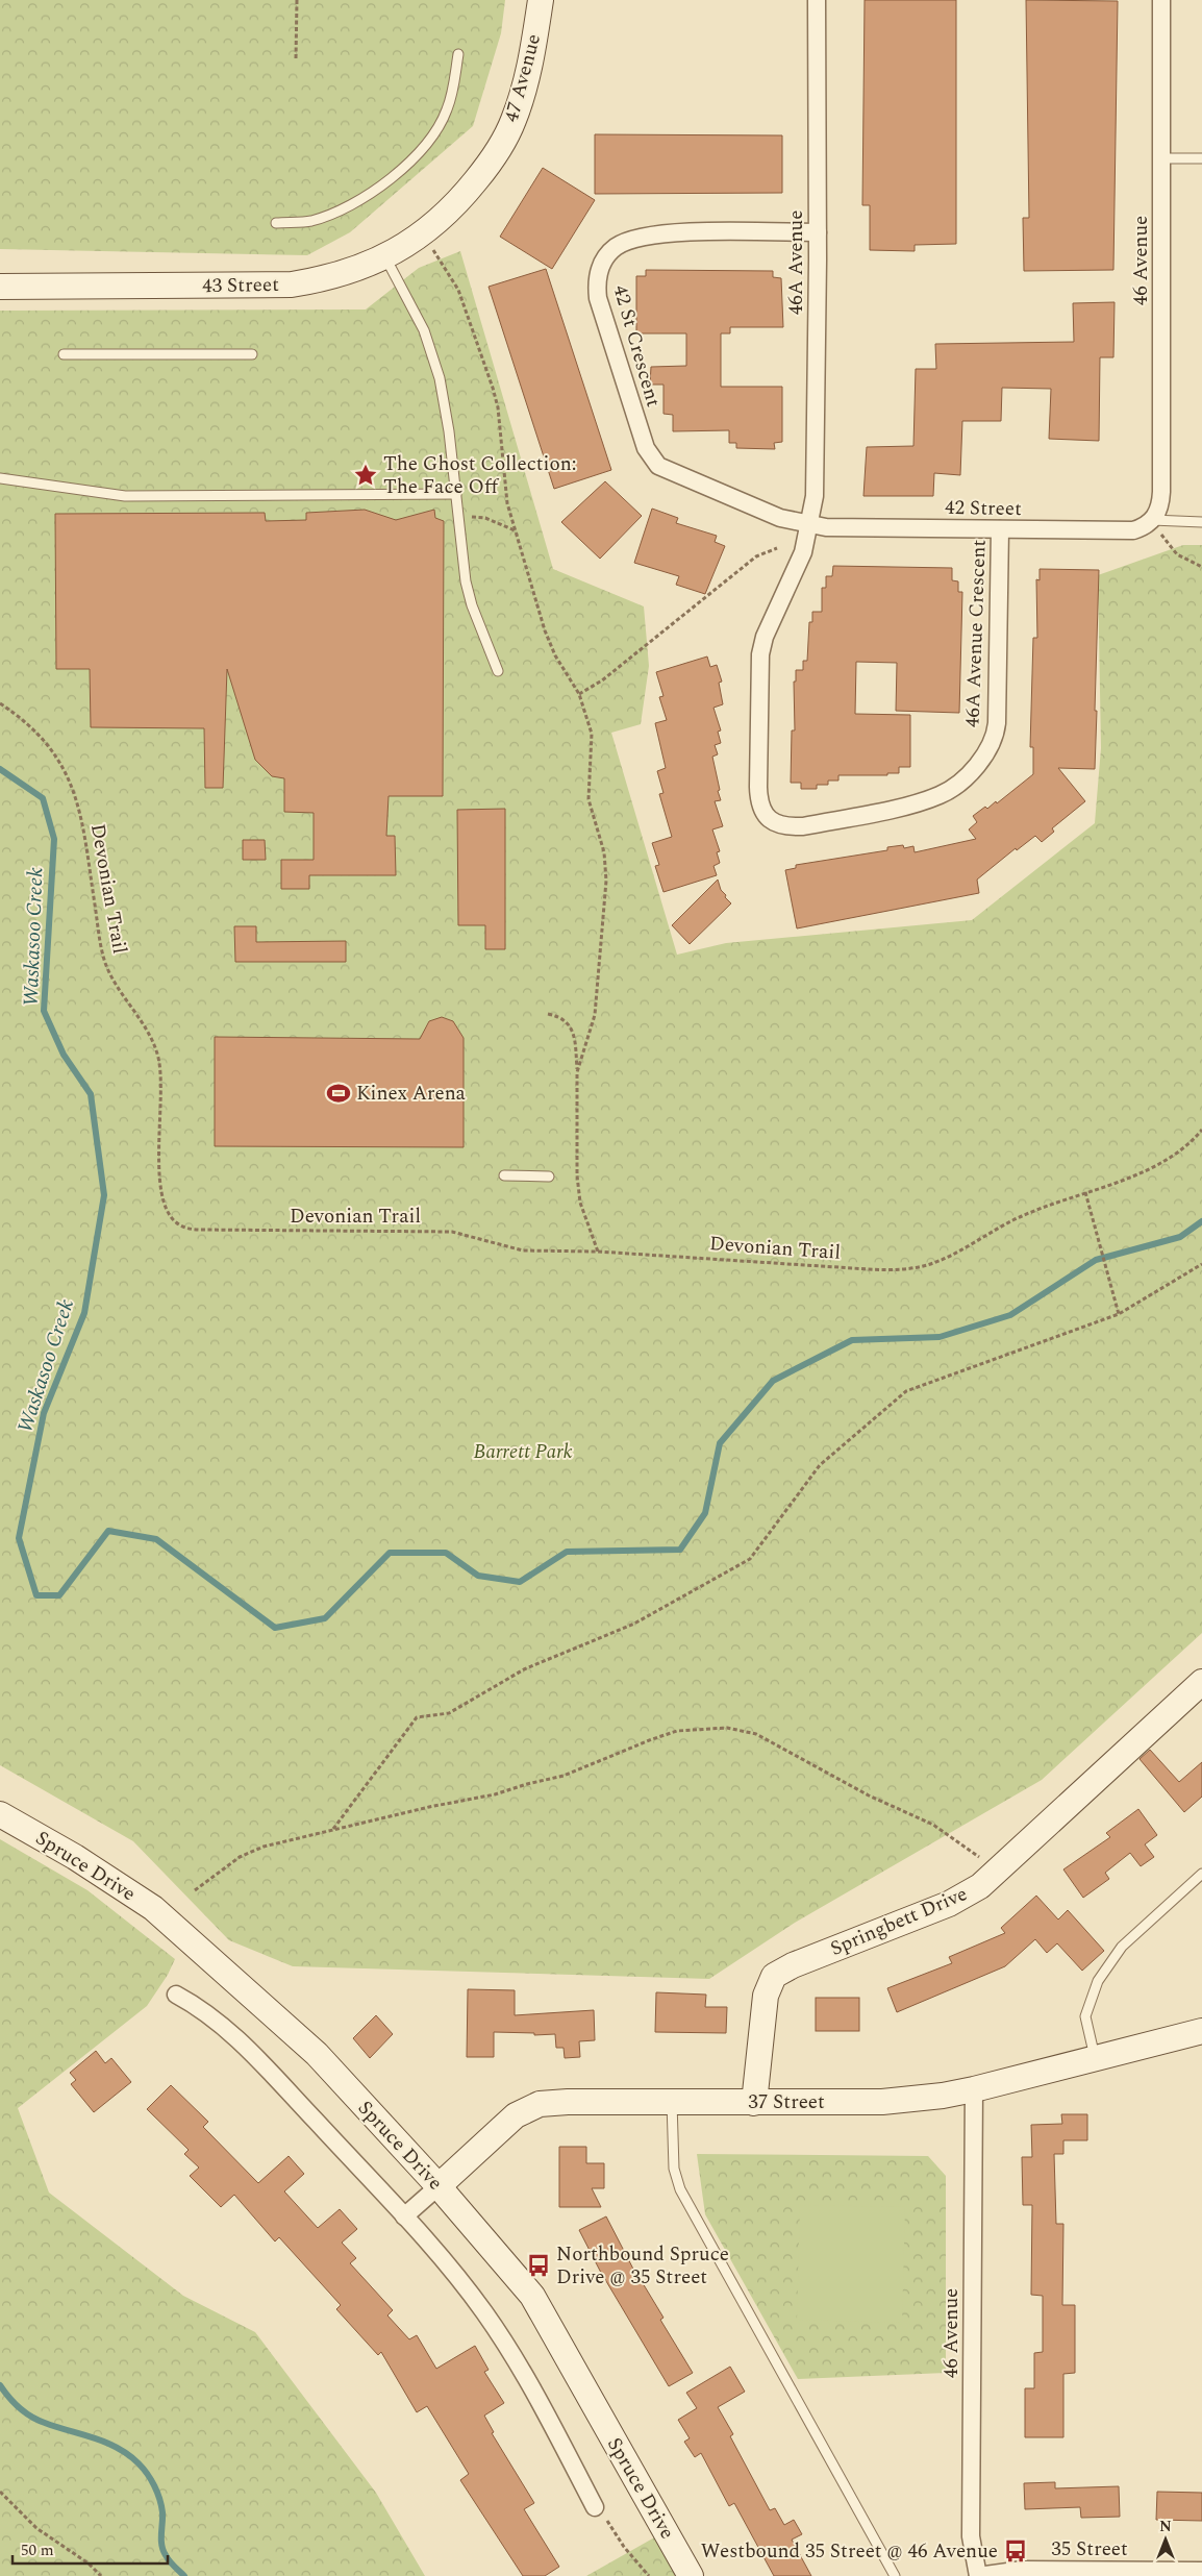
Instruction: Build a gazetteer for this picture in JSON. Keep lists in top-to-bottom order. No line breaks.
{"streets":{"street":["47 Avenue","46 Avenue","46A Avenue","43 Street","42 St Crescent","42 Street","46A Avenue Crescent","Spruce Drive","Springbett Drive","37 Street","35 Street"],"path":["Devonian Trail"]},"crossings":[["47 Avenue","43 Street"],["46 Avenue","42 Street"],["46 Avenue","37 Street"],["46 Avenue","35 Street"],["46A Avenue","42 St Crescent"],["46A Avenue","42 Street"],["46A Avenue","46A Avenue Crescent"],["42 St Crescent","42 Street"],["42 St Crescent","46A Avenue Crescent"],["42 Street","46A Avenue Crescent"],["Spruce Drive","37 Street"],["Springbett Drive","37 Street"]],"water":["Waskasoo Creek"],"parks":["Barrett Park"],"places":{"place":["The Ghost Collection: The Face Off"],"sports":["Kinex Arena"],"bus stop":["Northbound Spruce Drive @ 35 Street","Westbound 35 Street @ 46 Avenue"]},"scale_bar":"50 m","north":"top"}
